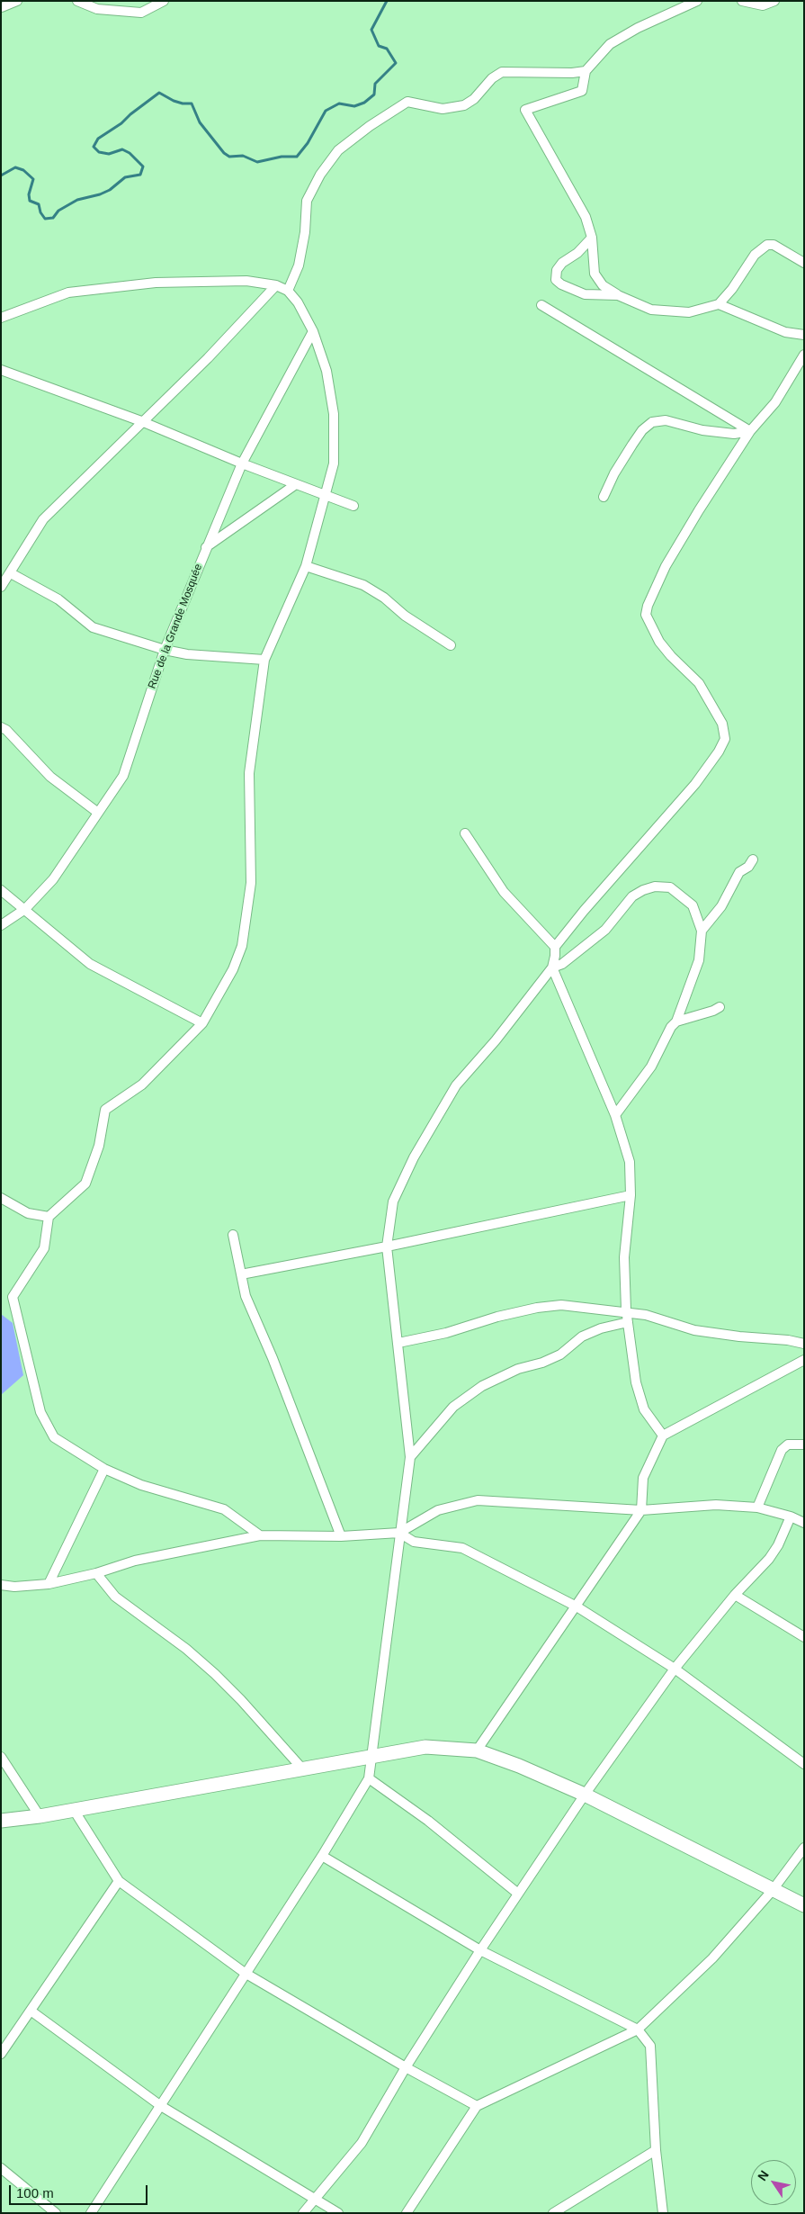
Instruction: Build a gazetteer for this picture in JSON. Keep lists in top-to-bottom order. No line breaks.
{"streets":{"street":["Rue de la Grande Mosquée"]},"scale_bar":"100 m","north":"top left"}
